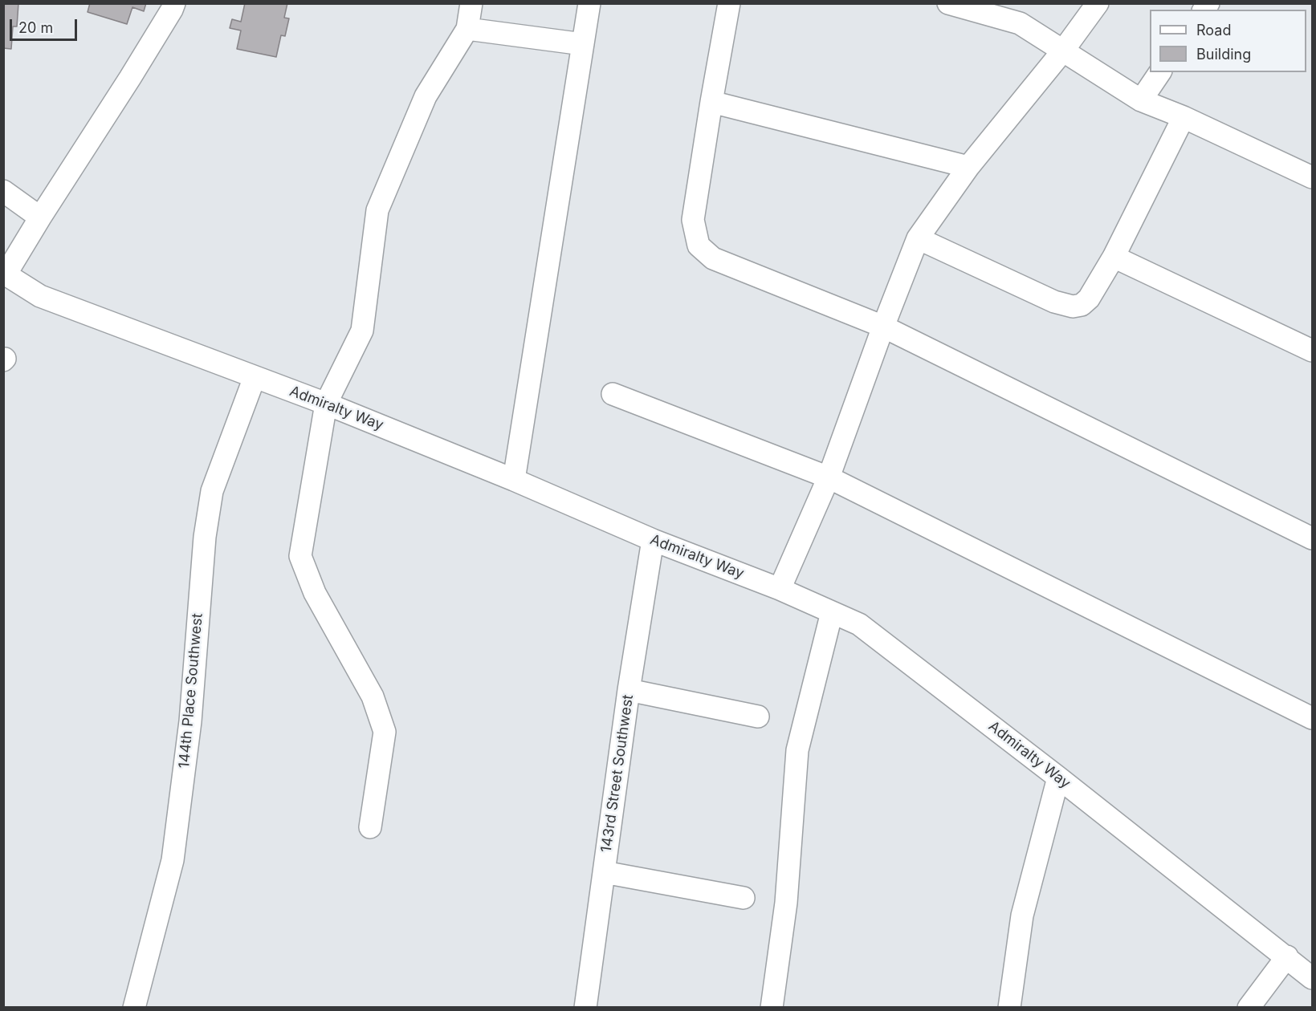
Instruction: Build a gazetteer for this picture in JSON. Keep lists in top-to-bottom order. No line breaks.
{"streets":{"street":["Admiralty Way","144th Place Southwest","143rd Street Southwest"]},"crossings":[["Admiralty Way","144th Place Southwest"],["Admiralty Way","143rd Street Southwest"]],"legend":["Road","Building"],"scale_bar":"20 m"}
